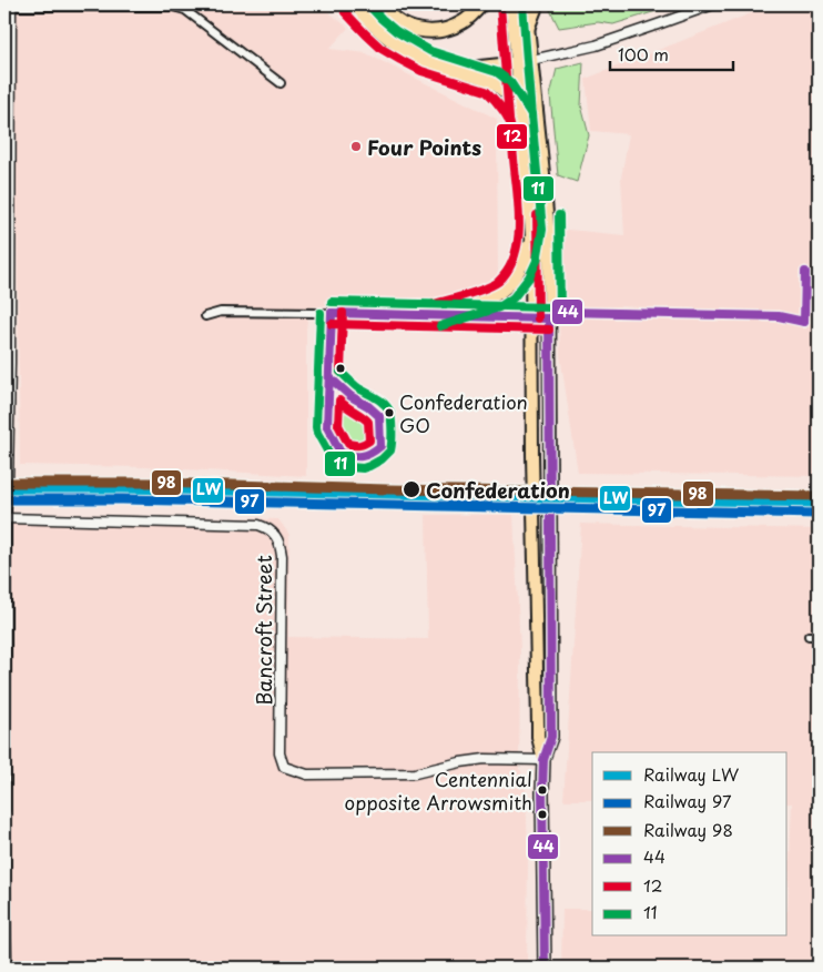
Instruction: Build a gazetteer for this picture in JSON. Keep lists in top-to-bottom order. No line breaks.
{"streets":{"street":["Bancroft Street"]},"places":["Four Points","Confederation GO","Confederation","Centennial opposite Arrowsmith"],"lines":["transit line 11","transit line 12","transit line 44","rail line 98","rail line LW","rail line 97"],"legend":["Railway LW","Railway 97","Railway 98","44","12","11"],"scale_bar":"100 m"}
